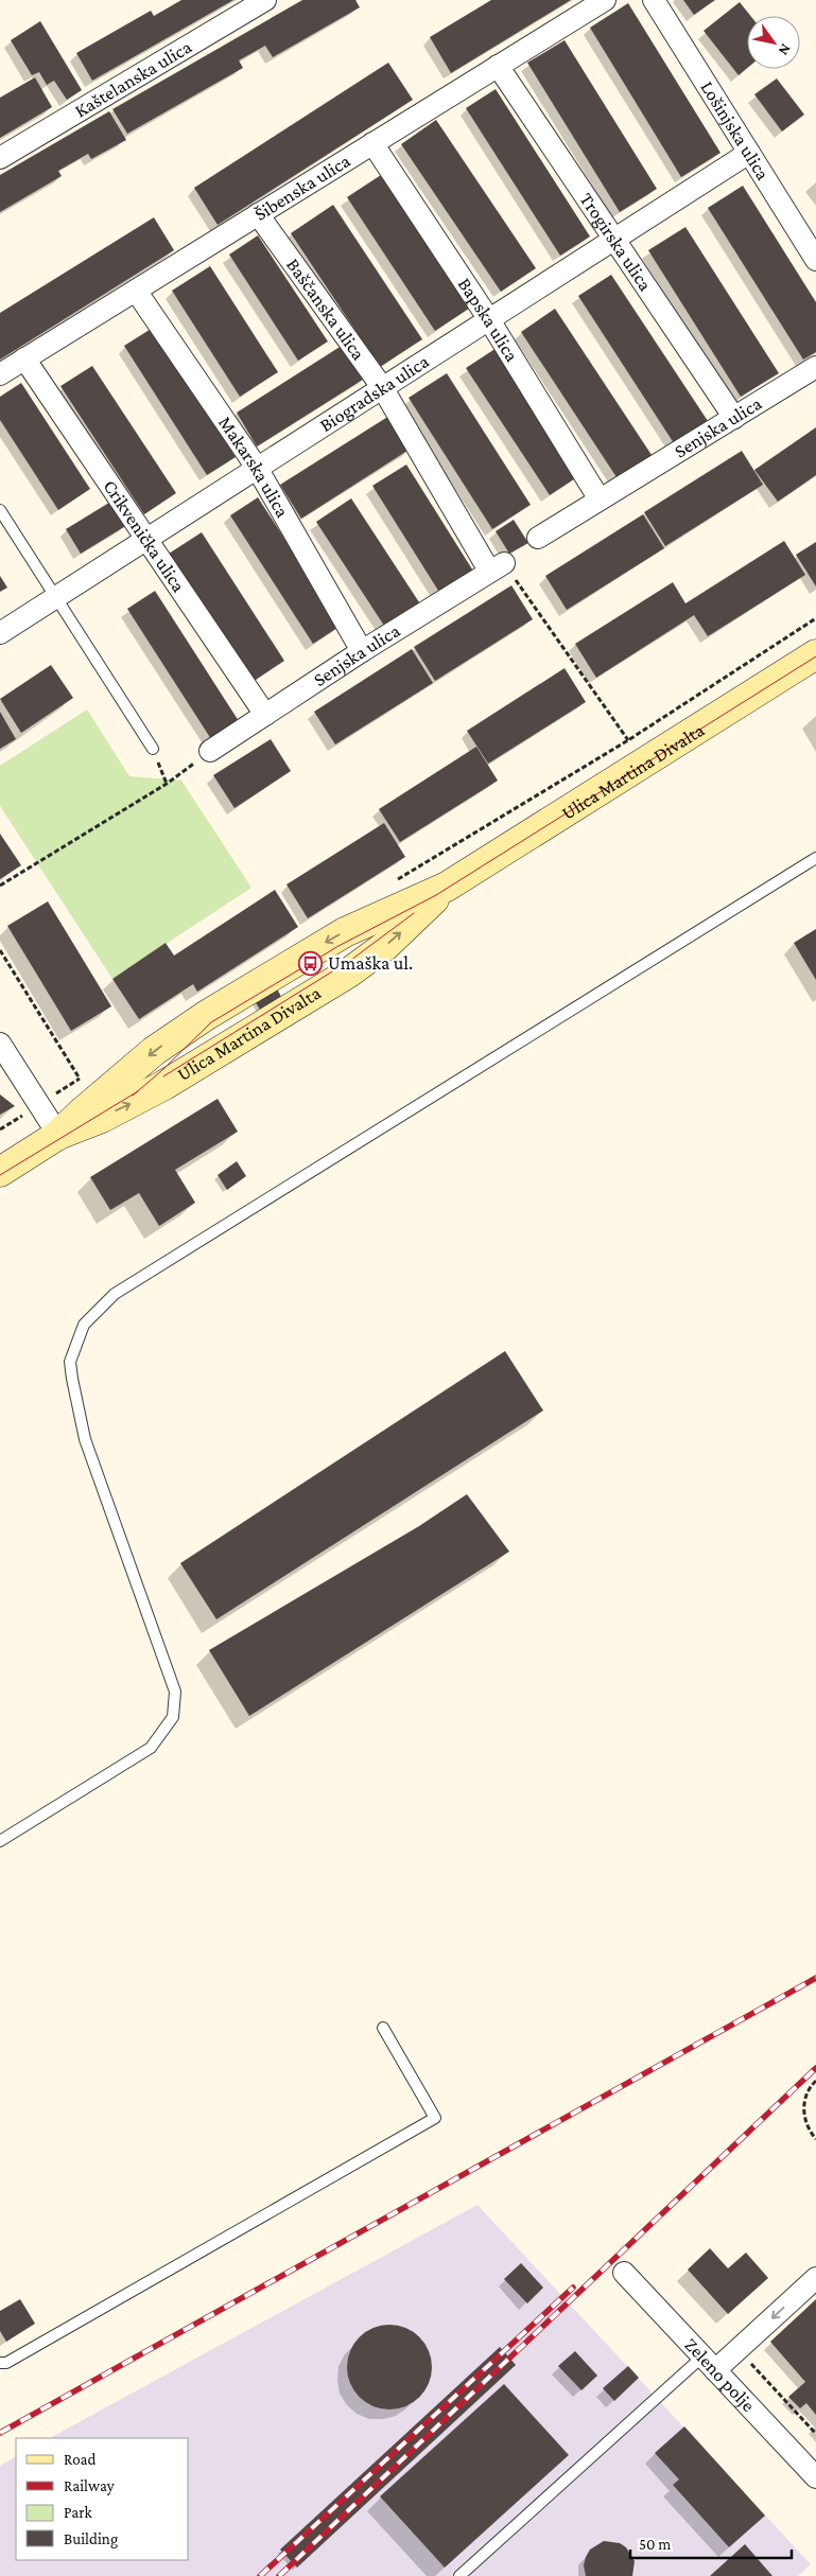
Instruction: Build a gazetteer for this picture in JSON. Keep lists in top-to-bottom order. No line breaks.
{"streets":{"street":["Kaštelanska ulica","Lošinjska ulica","Šibenska ulica","Trogirska ulica","Baščanska ulica","Bapska ulica","Biogradska ulica","Senjska ulica","Makarska ulica","Crikvenička ulica","Ulica Martina Divalta","Zeleno polje"]},"crossings":[["Lošinjska ulica","Biogradska ulica"],["Šibenska ulica","Trogirska ulica"],["Šibenska ulica","Baščanska ulica"],["Šibenska ulica","Bapska ulica"],["Šibenska ulica","Makarska ulica"],["Šibenska ulica","Crikvenička ulica"],["Trogirska ulica","Biogradska ulica"],["Trogirska ulica","Senjska ulica"],["Baščanska ulica","Biogradska ulica"],["Baščanska ulica","Senjska ulica"],["Bapska ulica","Biogradska ulica"],["Bapska ulica","Senjska ulica"],["Biogradska ulica","Makarska ulica"],["Biogradska ulica","Crikvenička ulica"],["Senjska ulica","Makarska ulica"],["Senjska ulica","Crikvenička ulica"]],"places":{"bus stop":["Umaška ul."]},"legend":["Road","Railway","Park","Building"],"scale_bar":"50 m","north":"bottom right"}
